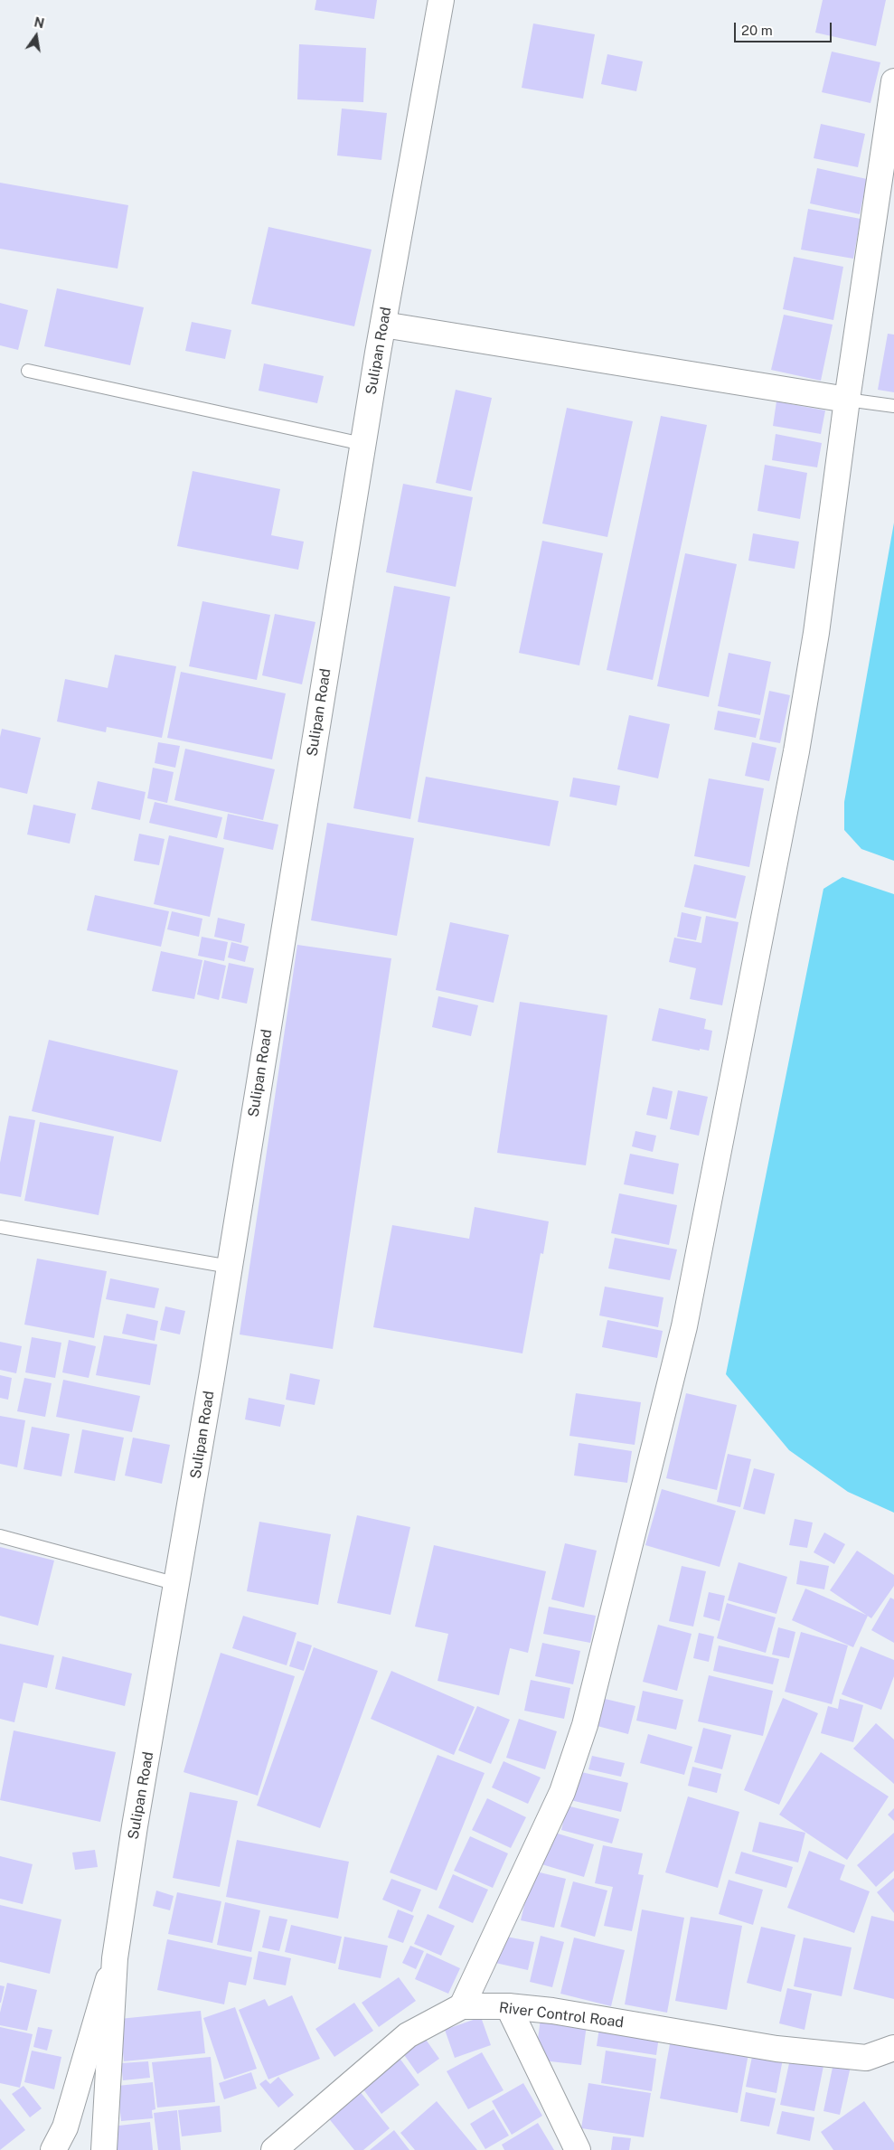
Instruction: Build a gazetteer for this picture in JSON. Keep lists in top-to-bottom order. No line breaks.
{"streets":{"street":["Sulipan Road","River Control Road"]},"scale_bar":"20 m","north":"top"}
